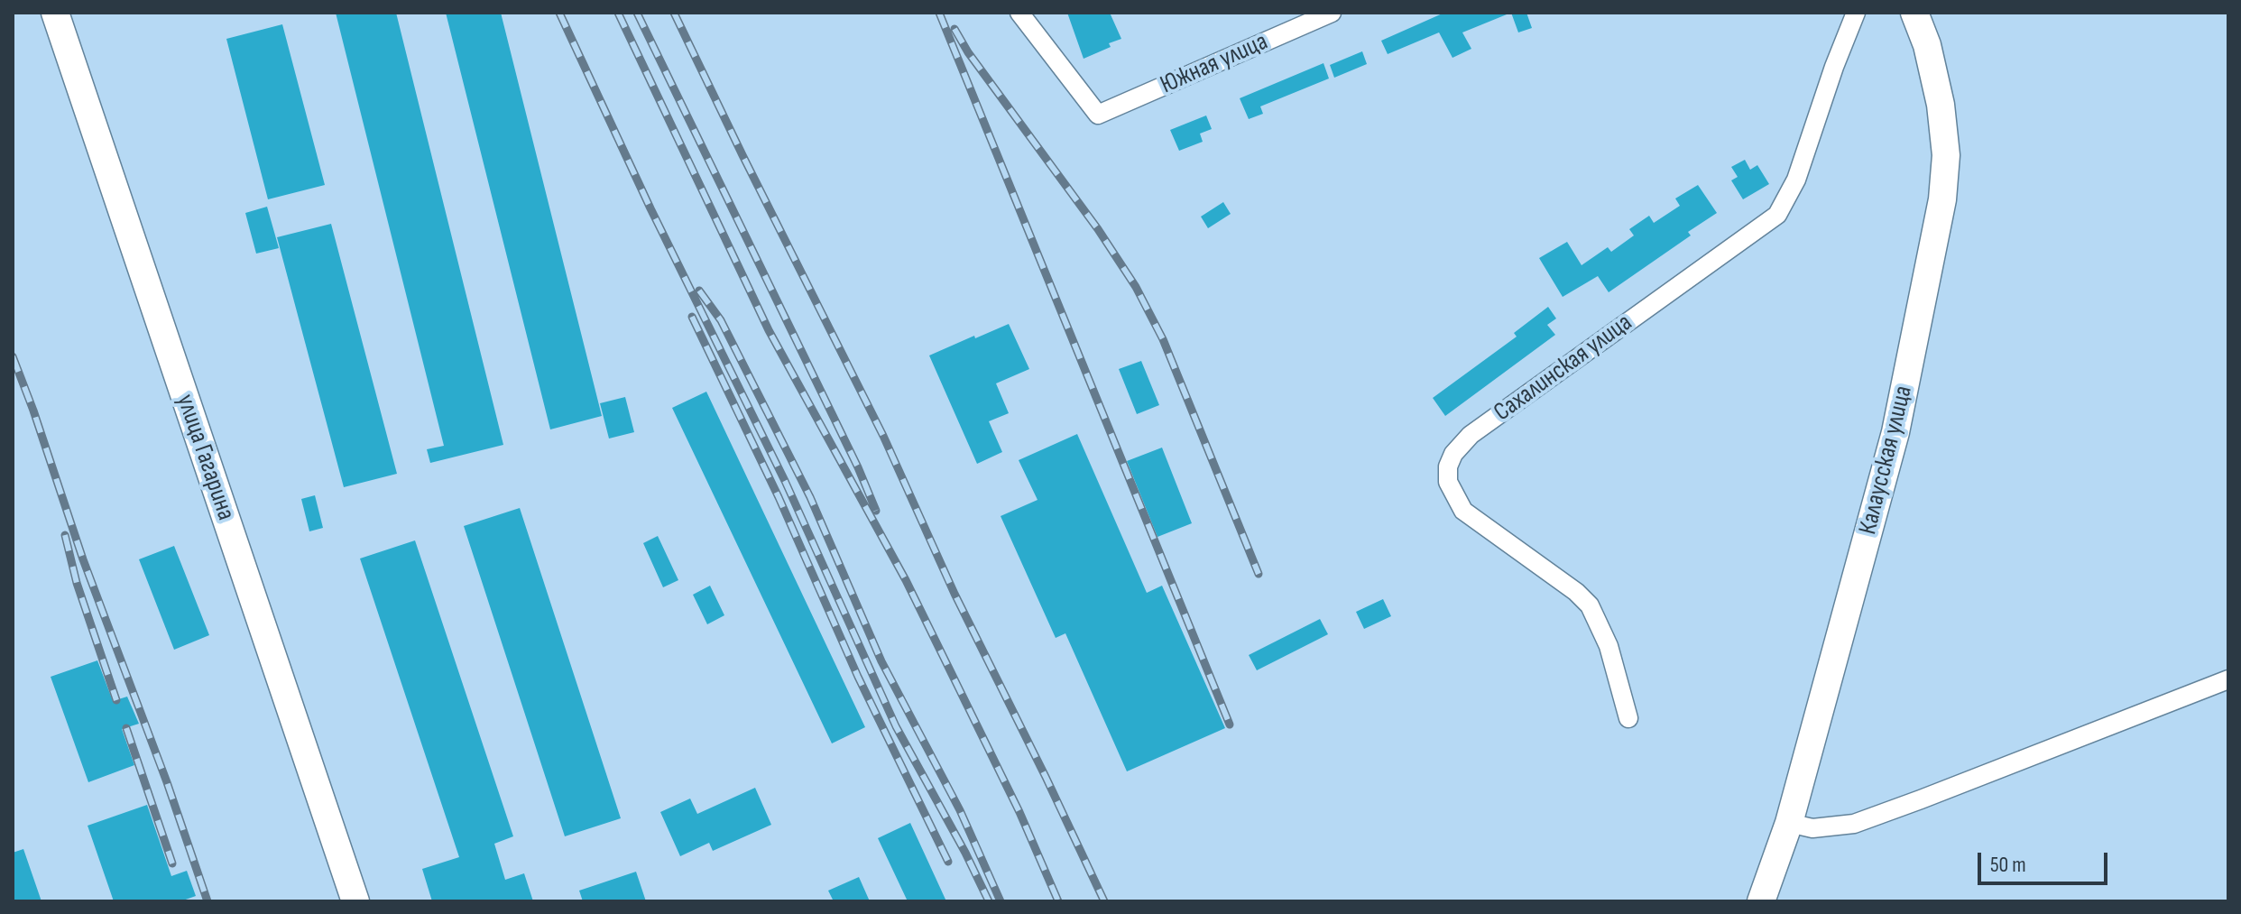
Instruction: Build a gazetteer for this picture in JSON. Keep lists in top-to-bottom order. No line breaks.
{"streets":{"street":["Южная улица","Сахалинская улица","улица Гагарина","Калаусская улица"]},"scale_bar":"50 m"}
